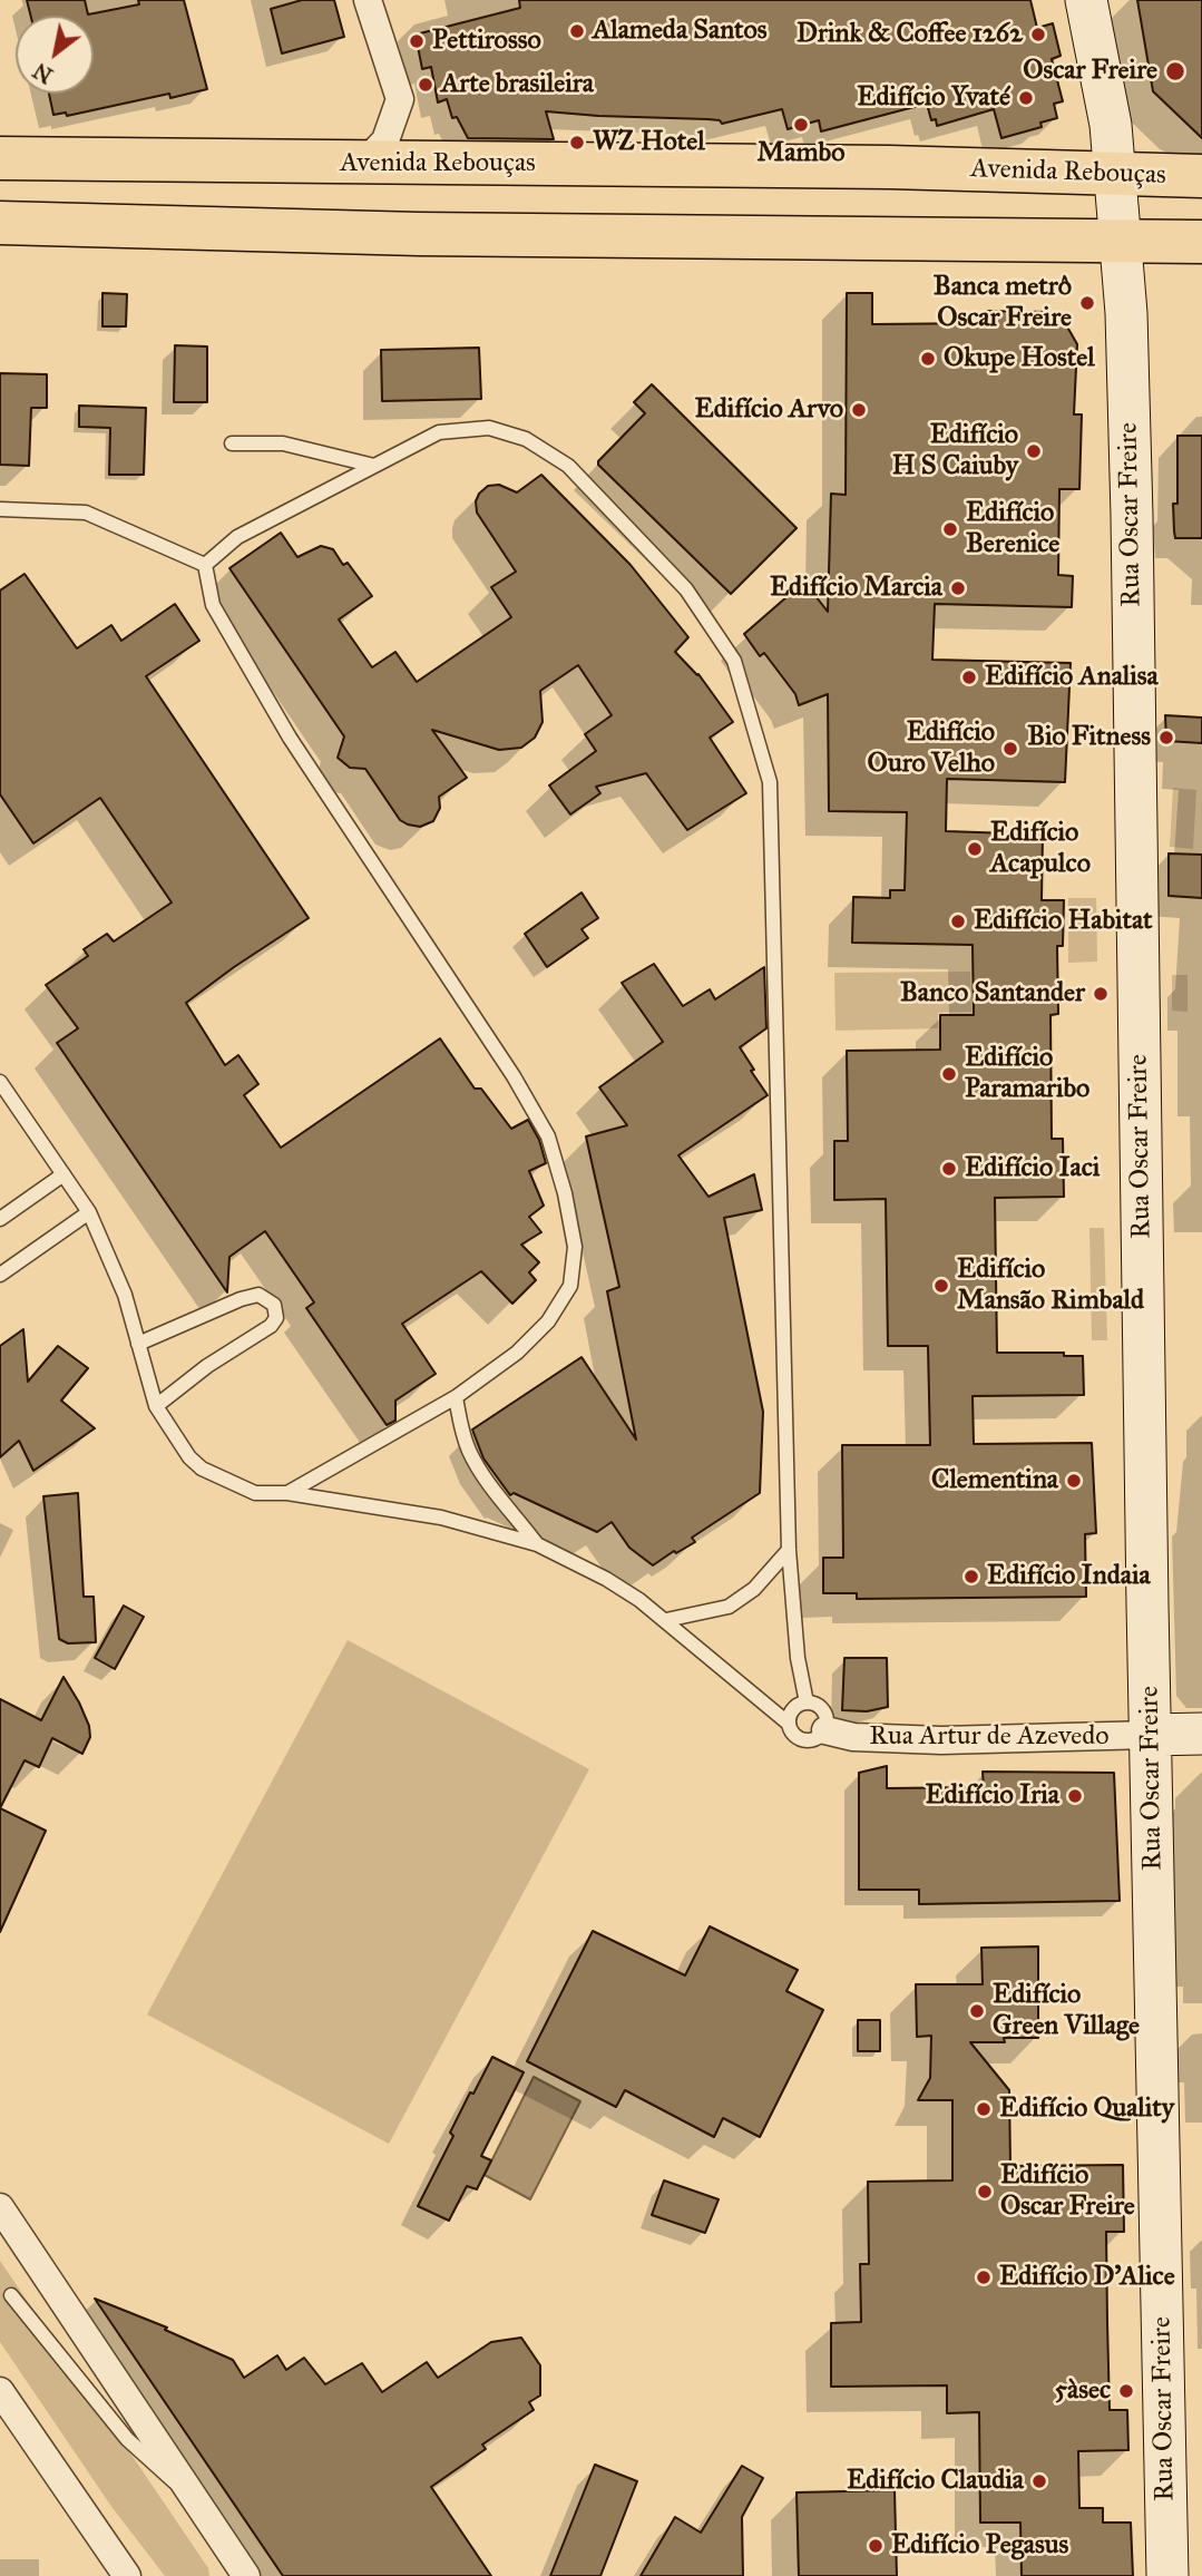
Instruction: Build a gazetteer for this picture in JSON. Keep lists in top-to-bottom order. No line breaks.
{"streets":{"main road":["Avenida Rebouças"],"street":["Rua Oscar Freire","Rua Artur de Azevedo"]},"crossings":[["Avenida Rebouças","Rua Oscar Freire"],["Rua Oscar Freire","Rua Artur de Azevedo"]],"places":["Alameda Santos","Drink & Coffee 1262","Pettirosso","Oscar Freire","Arte brasileira","Edifício Yvaté","Mambo","WZ Hotel","Banca metrô Oscar Freire","Okupe Hostel","Edifício Arvo","Edifício H S Caiuby","Edifício Berenice","Edifício Marcia","Edifício Analisa","Bio Fitness","Edifício Ouro Velho","Edifício Acapulco","Edifício Habitat","Banco Santander","Edifício Paramaribo","Edifício Iaci","Edifício Mansão Rimbald","Clementina","Edifício Indaia","Edifício Iria","Edifício Green Village","Edifício Quality","Edifício Oscar Freire","Edifício D'Alice","5àsec","Edifício Claudia","Edifício Pegasus"],"north":"bottom left"}
